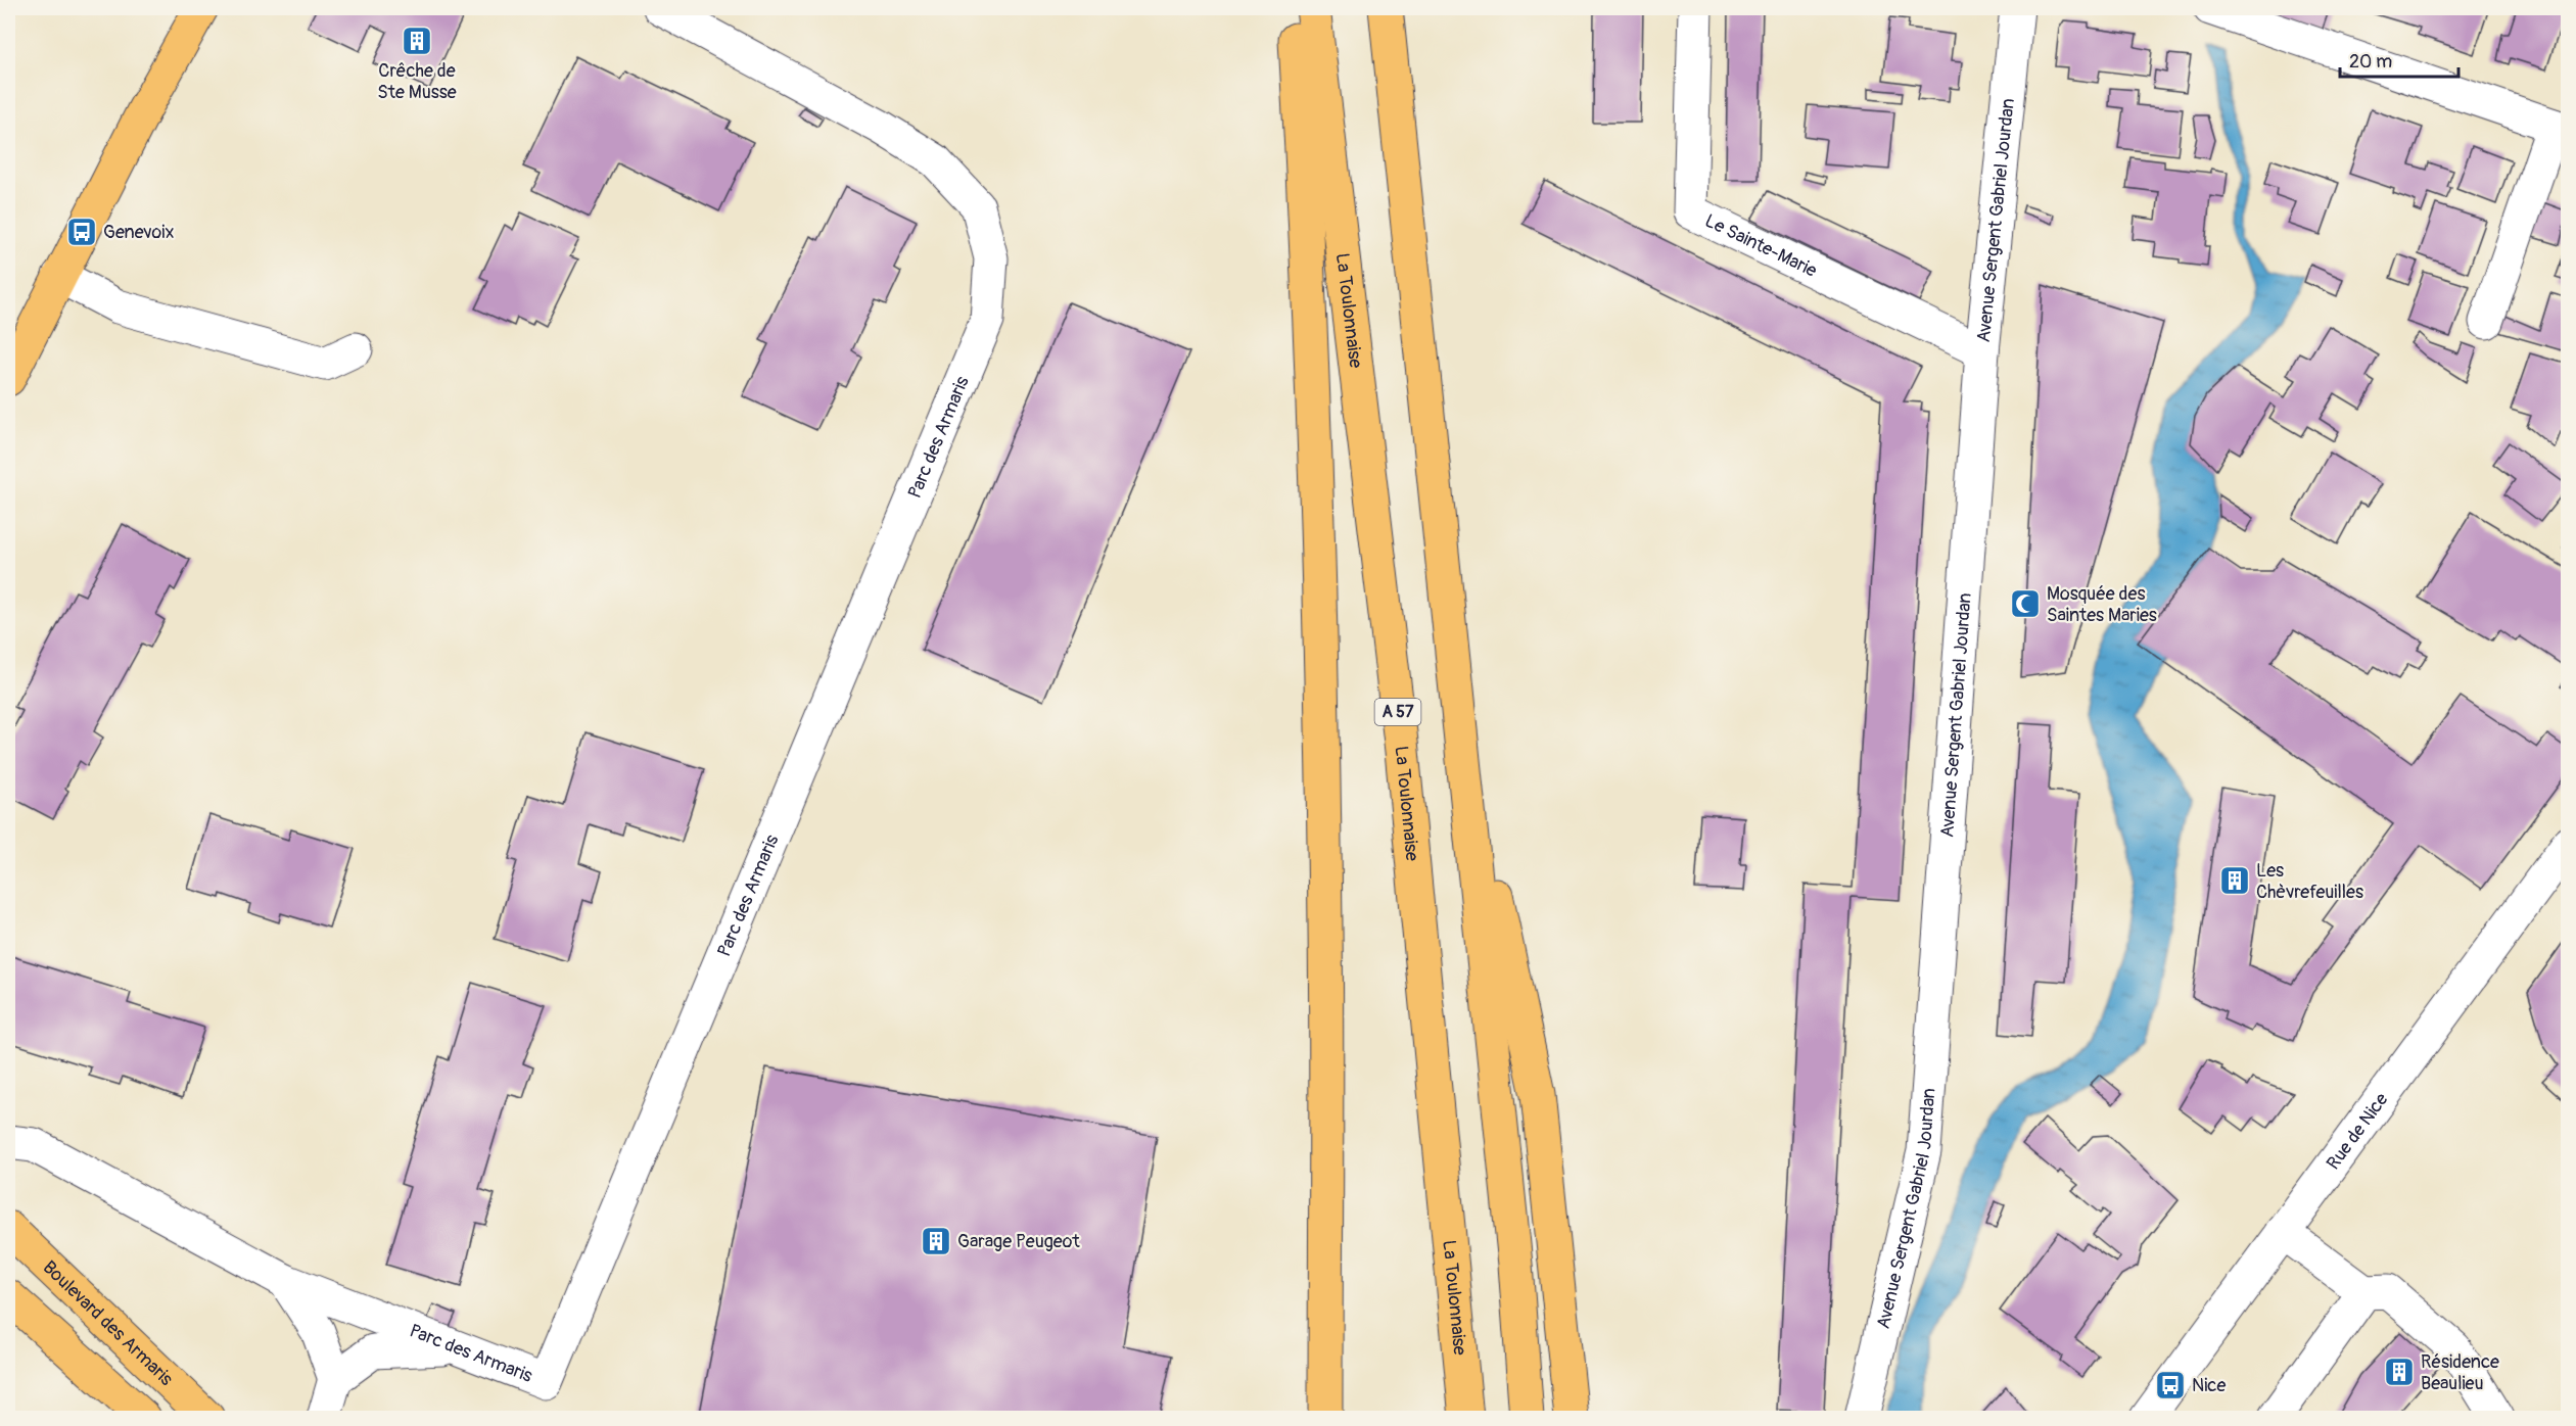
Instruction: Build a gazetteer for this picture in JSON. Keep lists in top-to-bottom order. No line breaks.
{"streets":{"main road":["La Toulonnaise","A 57","Boulevard des Armaris"],"street":["Avenue Sergent Gabriel Jourdan","Le Sainte-Marie","Parc des Armaris","Rue de Nice"]},"crossings":[["Avenue Sergent Gabriel Jourdan","Le Sainte-Marie"]],"places":{"building":["Crêche de Ste Musse","Les Chèvrefeuilles","Garage Peugeot","Résidence Beaulieu"],"bus stop":["Genevoix","Nice"],"mosque":["Mosquée des Saintes Maries"]},"scale_bar":"20 m"}
